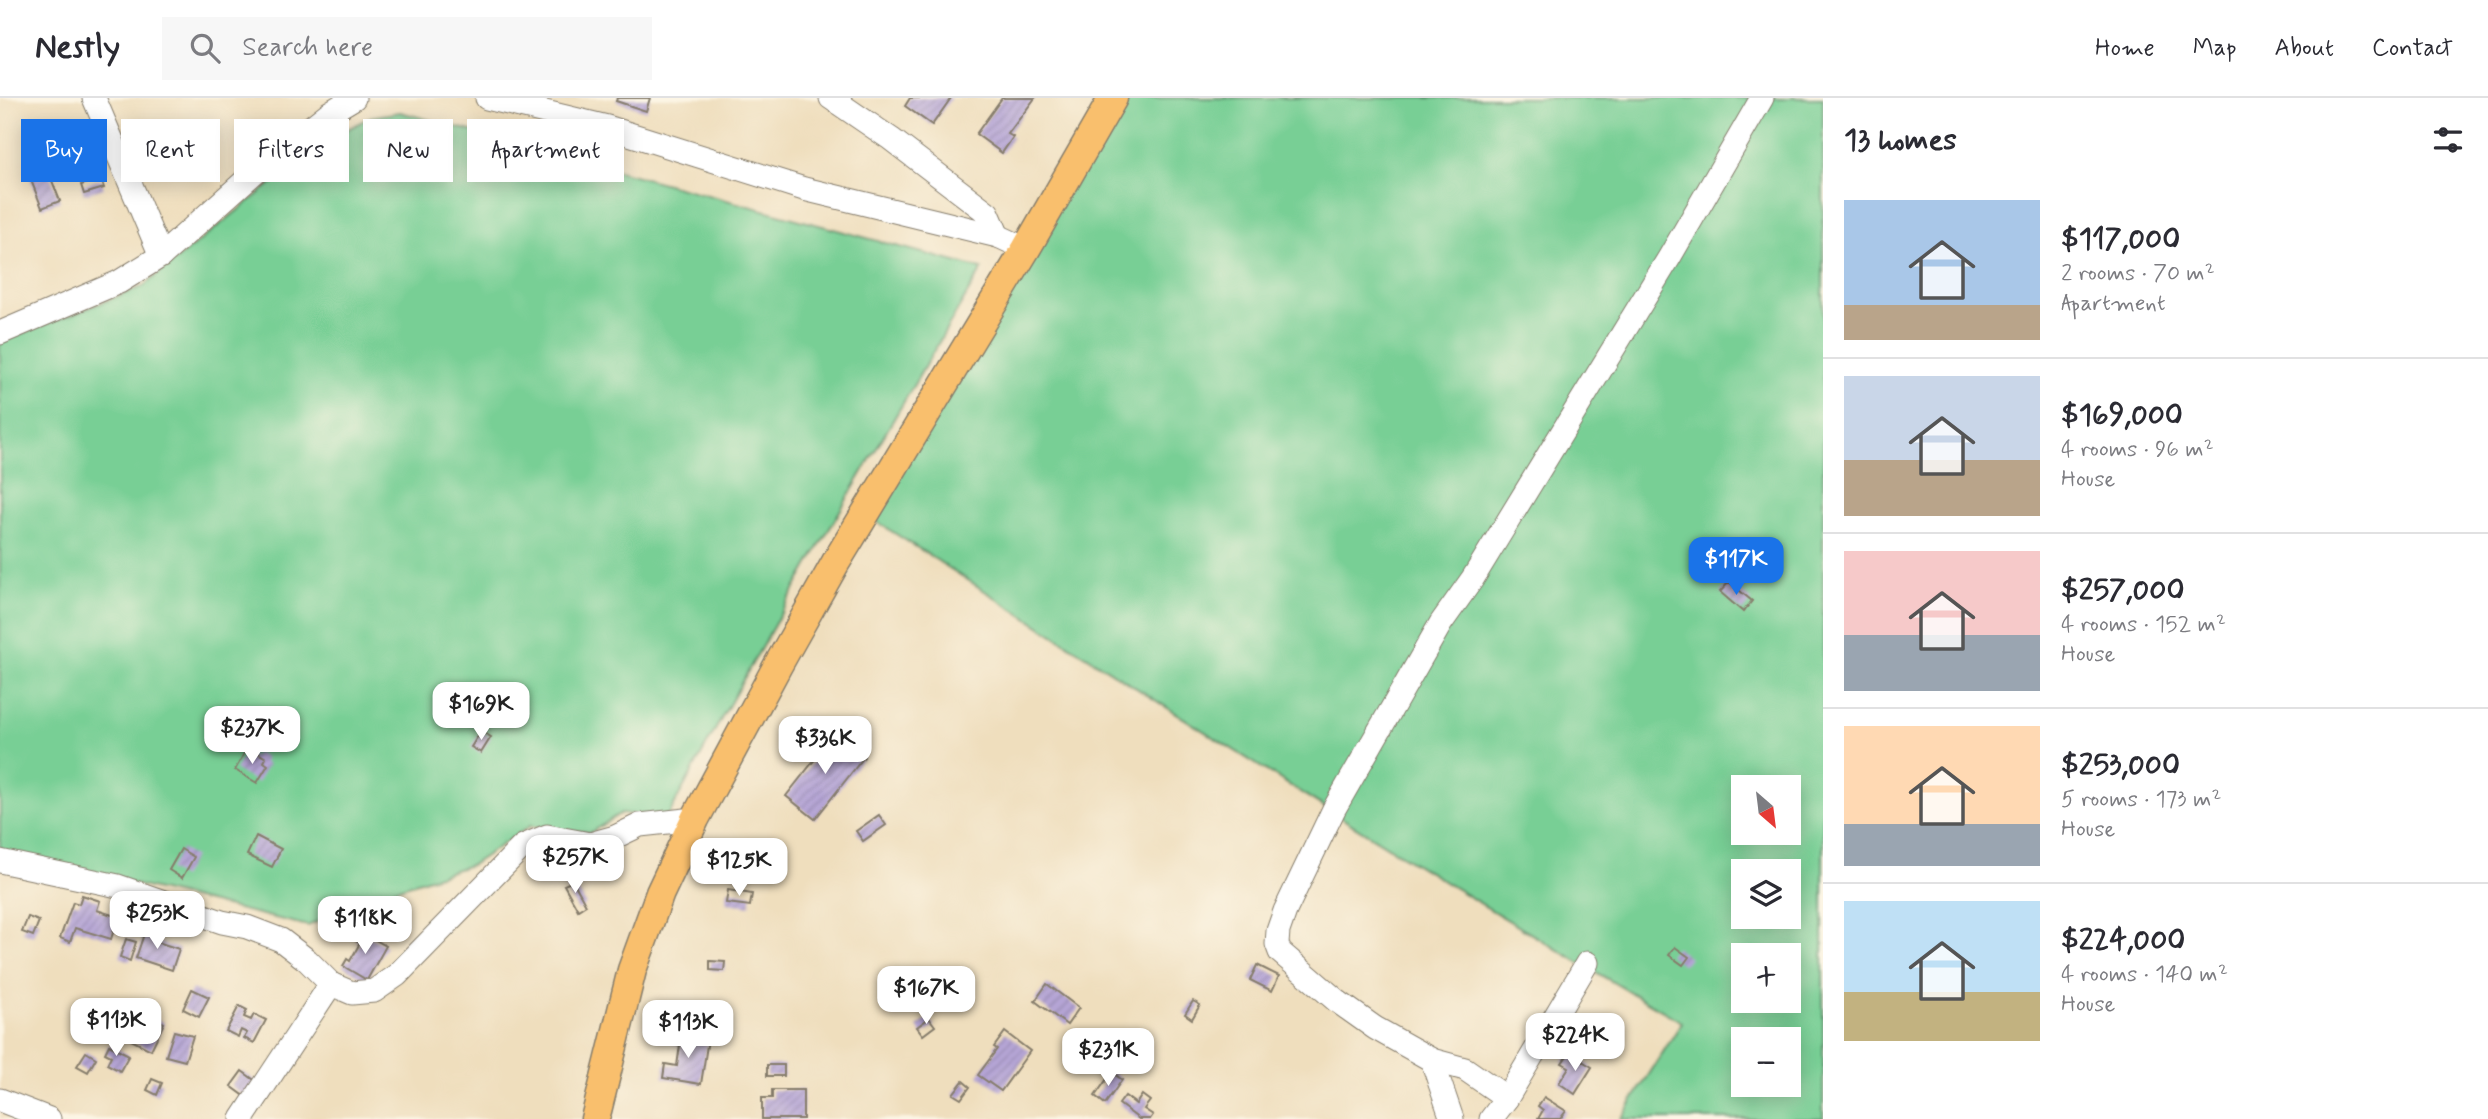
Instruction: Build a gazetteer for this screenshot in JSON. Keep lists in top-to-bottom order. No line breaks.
{"north":"bottom right","page":{"header":"Nestly","search":"Search here","nav":["Home","Map","About","Contact"],"heading":"13 homes","chip":["Buy","Rent","Filters","New","Apartment"],"list":[{"name":"$117,000","note":"2 rooms · 70 m² · Apartment"},{"name":"$169,000","note":"4 rooms · 96 m² · House"},{"name":"$257,000","note":"4 rooms · 152 m² · House"},{"name":"$253,000","note":"5 rooms · 173 m² · House"},{"name":"$224,000","note":"4 rooms · 140 m² · House"}],"price":["$117K","$169K","$237K","$336K","$257K","$125K","$253K","$118K","$167K","$113K","$113K","$224K","$231K"],"map_buttons":["+","−"]}}
